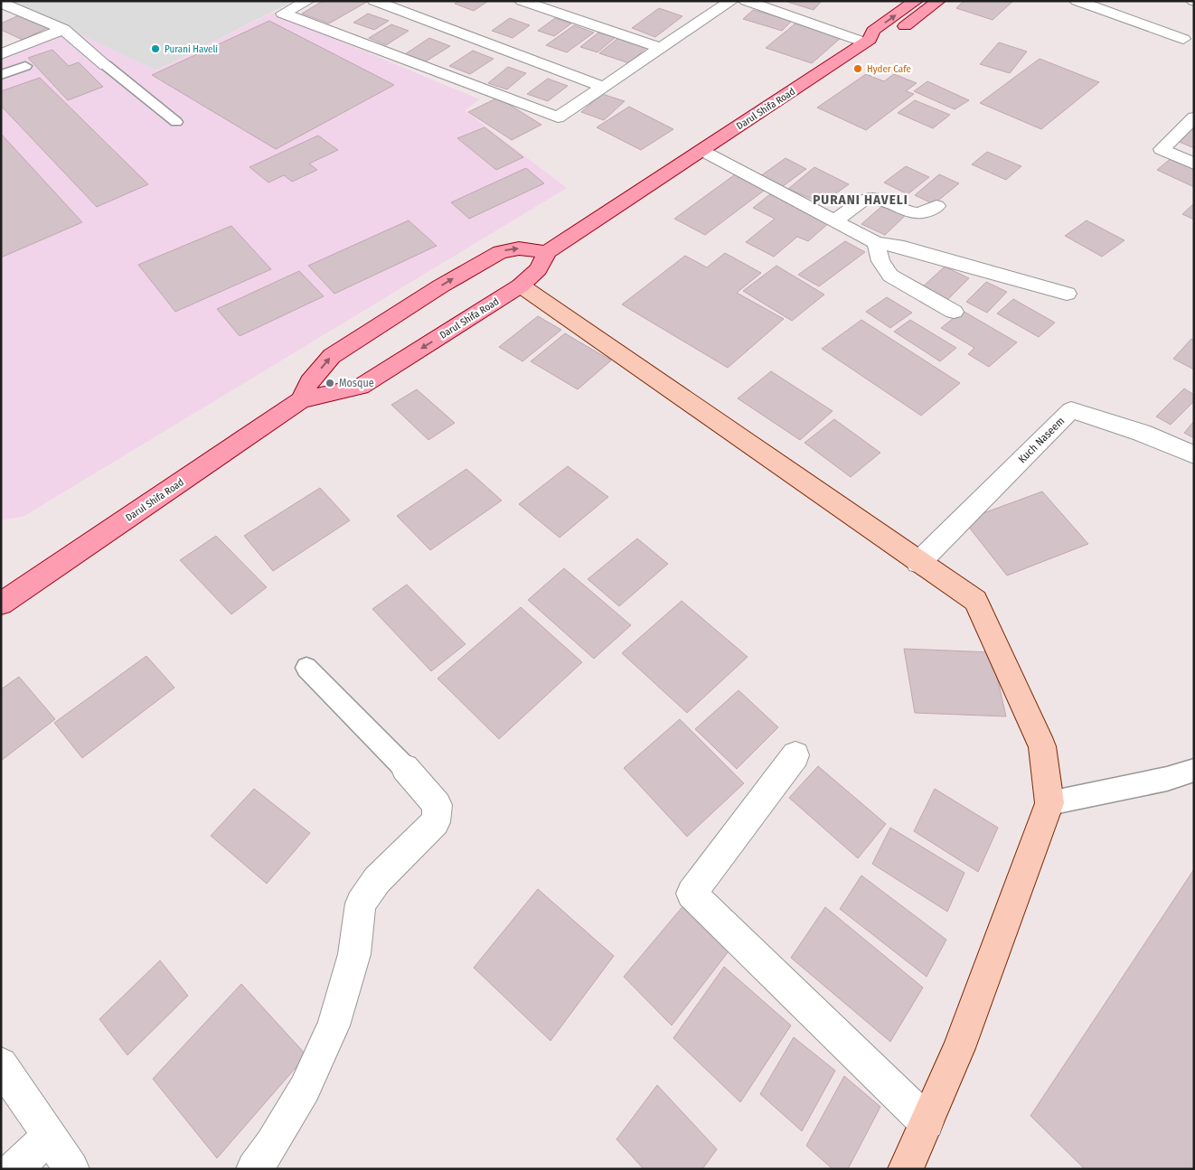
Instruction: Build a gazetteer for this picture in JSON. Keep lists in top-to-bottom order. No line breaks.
{"streets":{"main road":["Darul Shifa Road"],"street":["Kuch Naseem"]},"districts":["PURANI HAVELI"],"places":["Purani Haveli","Hyder Cafe","Mosque"]}
